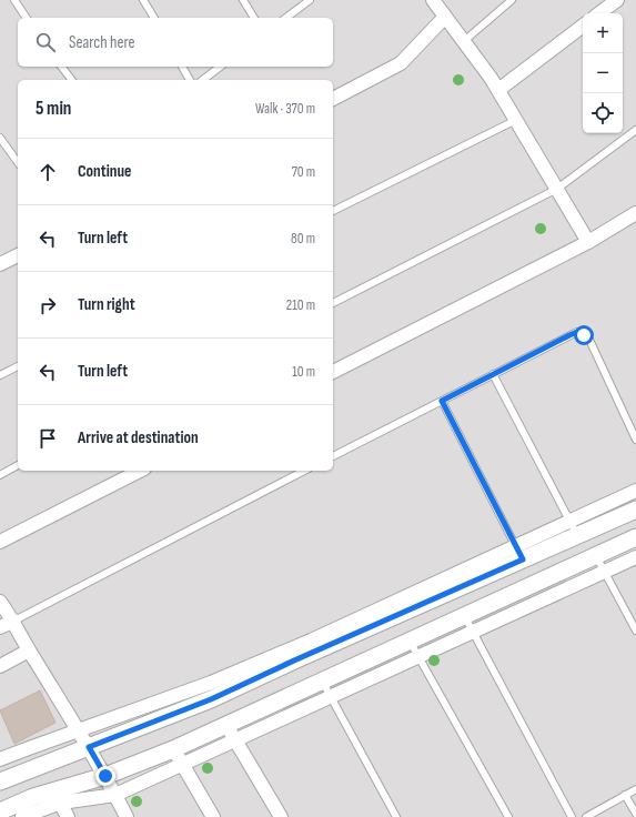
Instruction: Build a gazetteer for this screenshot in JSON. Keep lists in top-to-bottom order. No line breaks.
{"page":{"map_buttons":["+","−"],"search":"Search here","heading":["5 min","Walk · 370 m"],"list":[["Continue","70 m"],["Turn left","80 m"],["Turn right","210 m"],["Turn left","10 m"],"Arrive at destination"]}}
